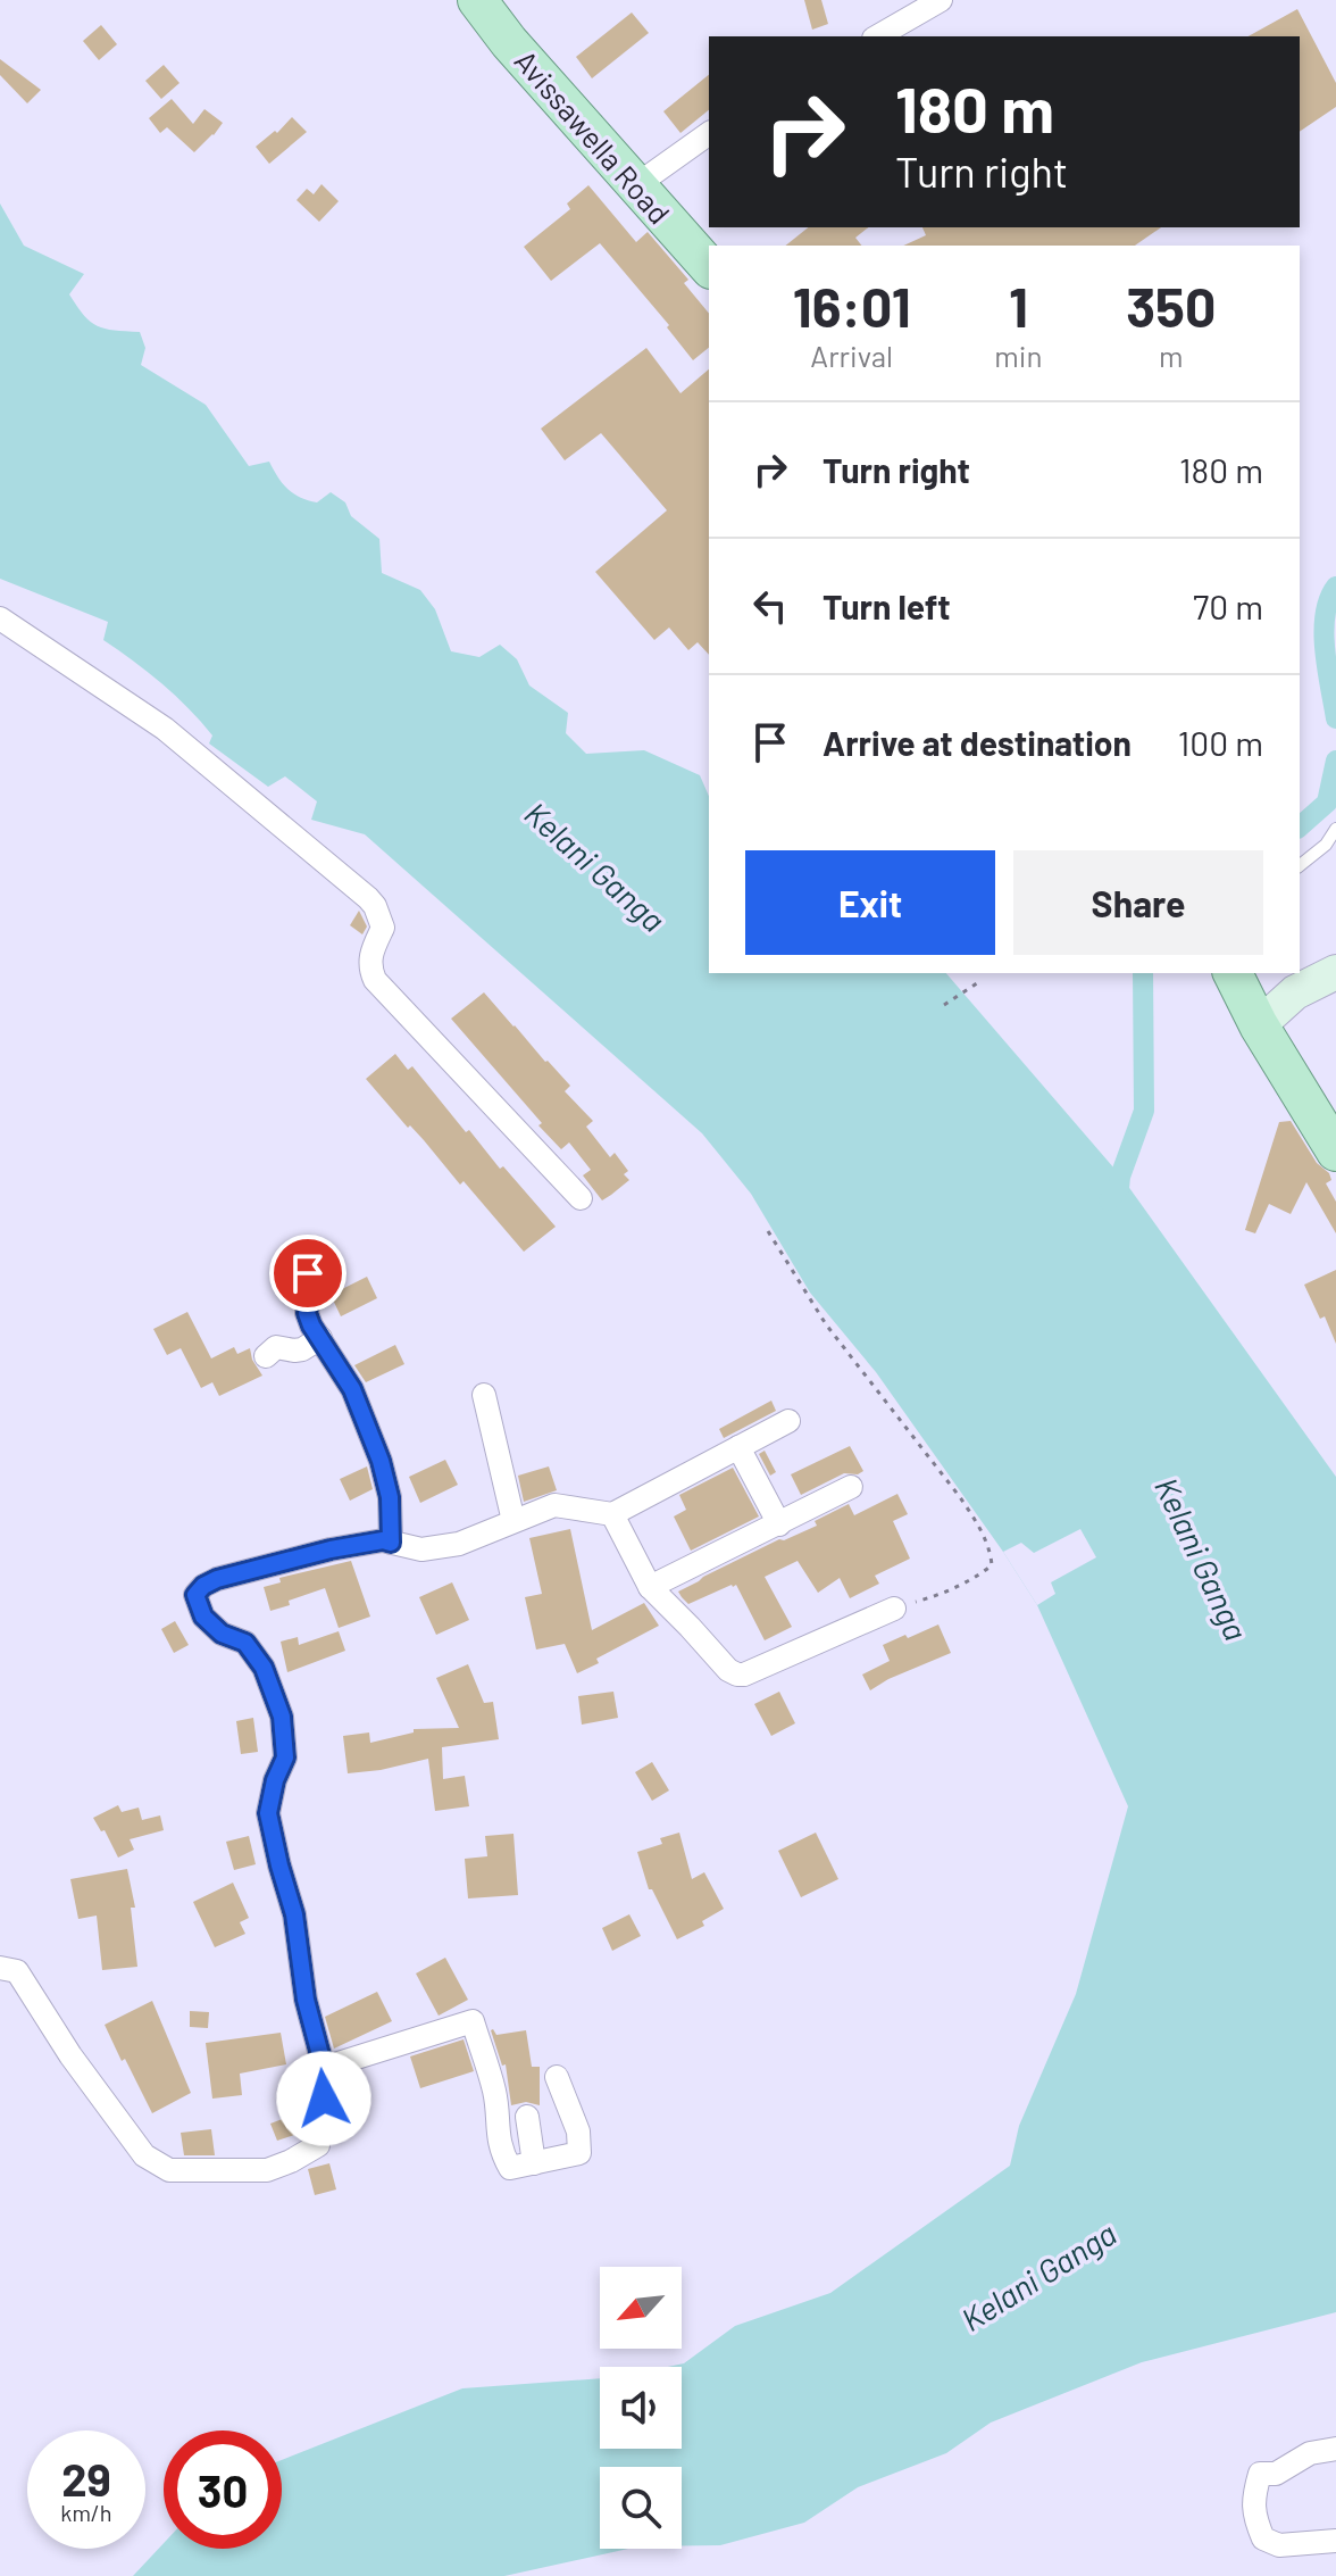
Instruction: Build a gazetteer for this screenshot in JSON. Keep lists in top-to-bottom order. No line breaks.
{"streets":{"main road":["Avissawella Road"]},"water":["Kelani Ganga"],"north":"bottom left","page":{"turn":["180 m","Turn right"],"eta":["16:01","Arrival","1","min","350","m"],"list":[{"name":"Turn right","value":"180 m"},{"name":"Turn left","value":"70 m"},{"name":"Arrive at destination","value":"100 m"}],"buttons":["Exit","Share"],"speed":"29 km/h","limit":"30"}}
